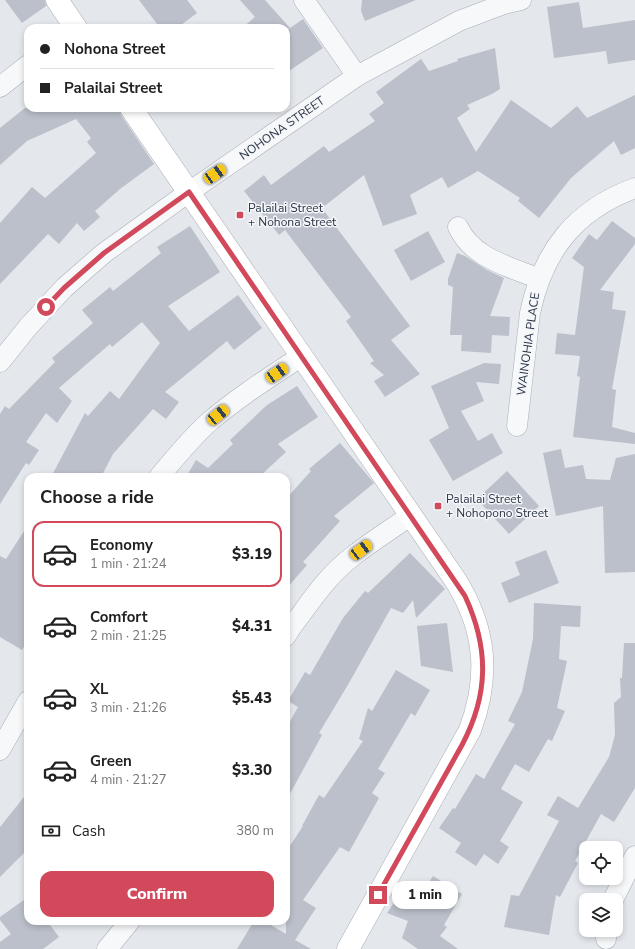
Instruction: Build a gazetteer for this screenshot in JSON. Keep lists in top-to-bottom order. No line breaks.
{"streets":{"street":["NOHONA STREET","WAINOHIA PLACE"]},"places":{"transit":["Palailai Street + Nohona Street","Palailai Street + Nohopono Street"]},"page":{"banner":["Nohona Street","Palailai Street"],"heading":"Choose a ride","list":[{"name":"Economy","note":"1 min · 21:24","value":"$3.19"},{"name":"Comfort","note":"2 min · 21:25","value":"$4.31"},{"name":"XL","note":"3 min · 21:26","value":"$5.43"},{"name":"Green","note":"4 min · 21:27","value":"$3.30"}],"pay":["Cash","380 m"],"buttons":"Confirm","bubble":"1 min"}}
